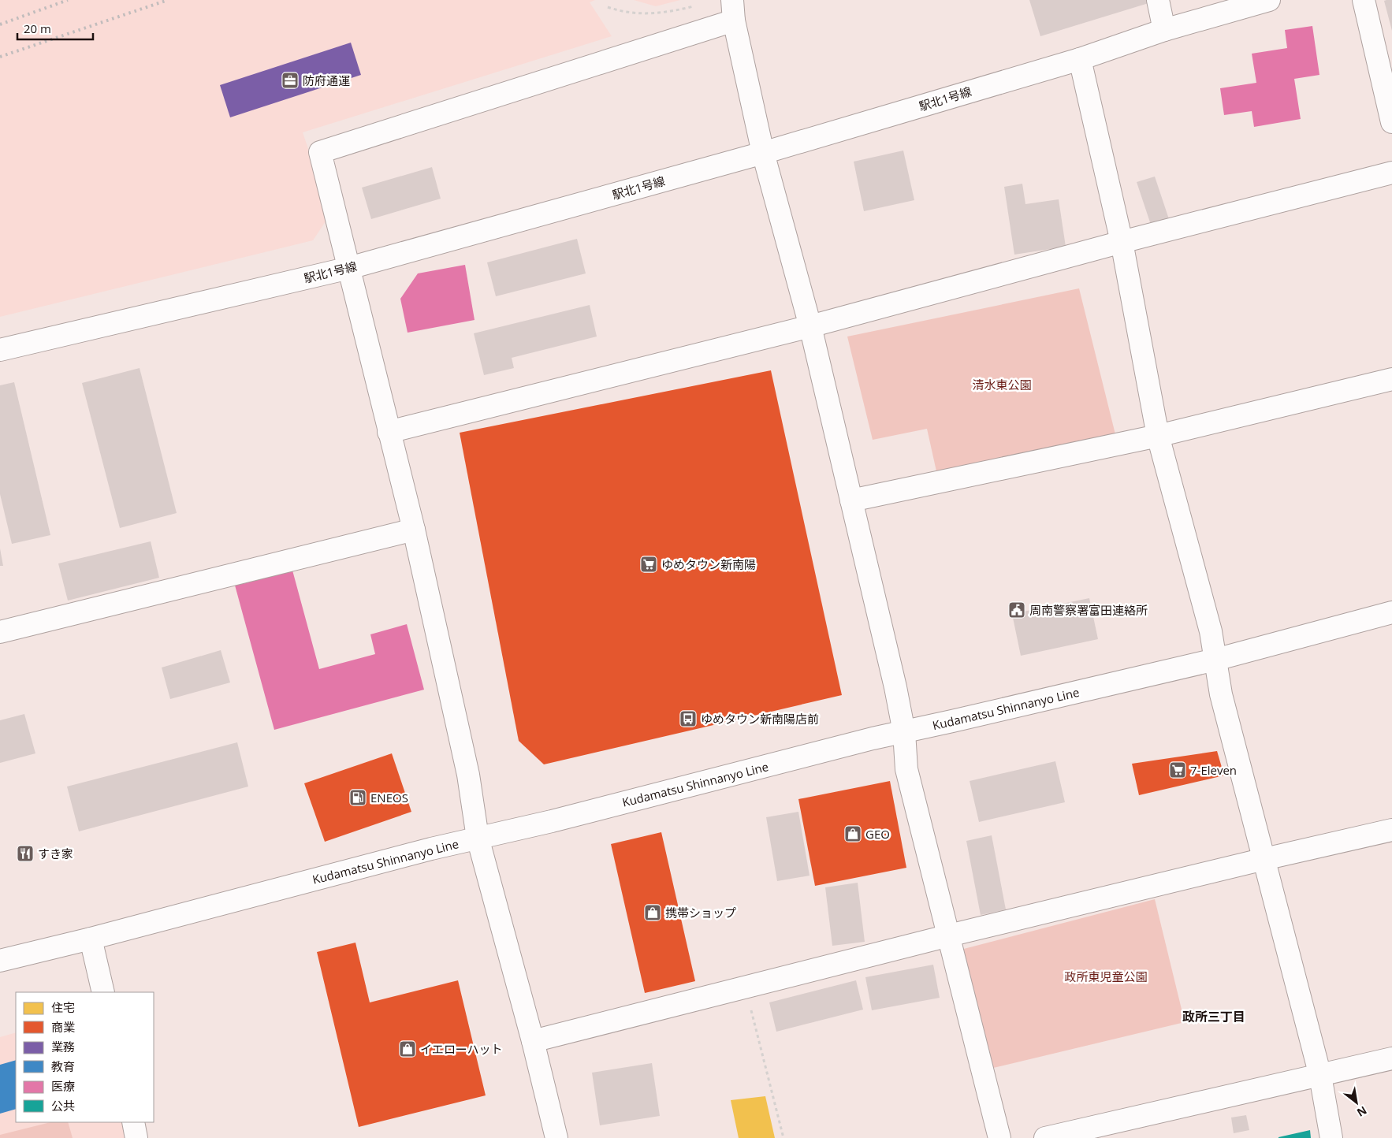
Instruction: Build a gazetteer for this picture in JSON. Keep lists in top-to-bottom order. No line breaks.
{"streets":{"street":["駅北1号線","Kudamatsu Shinnanyo Line"]},"districts":["政所三丁目"],"parks":["清水東公園","政所東児童公園"],"places":{"office":["防府通運"],"supermarket":["ゆめタウン新南陽","7-Eleven"],"public building":["周南警察署富田連絡所"],"bus stop":["ゆめタウン新南陽店前"],"fuel station":["ENEOS"],"shop":["GEO","携帯ショップ","イエローハット"],"restaurant":["すき家"]},"legend":["住宅","商業","業務","教育","医療","公共"],"scale_bar":"20 m","north":"bottom right"}
